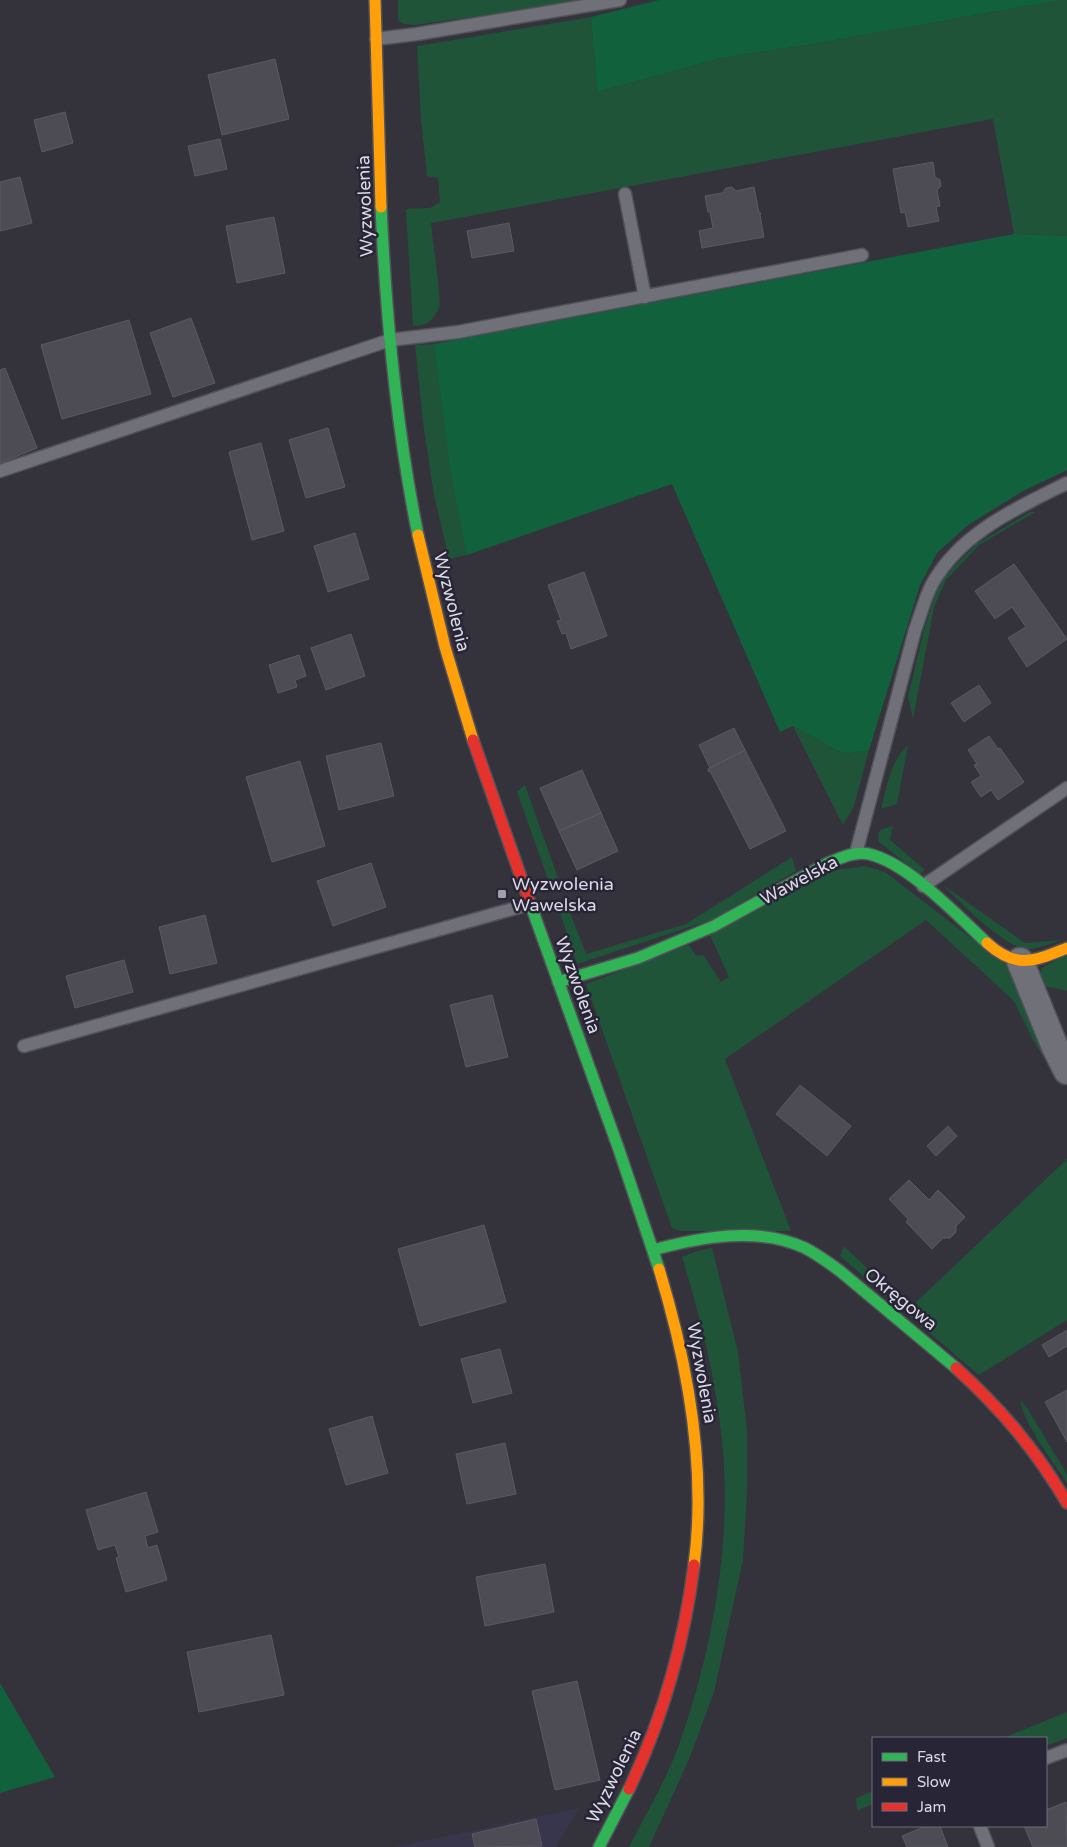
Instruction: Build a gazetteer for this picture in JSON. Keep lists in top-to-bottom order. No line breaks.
{"streets":{"street":["Wyzwolenia","Wawelska","Okręgowa"]},"crossings":[["Wyzwolenia","Wawelska"],["Wyzwolenia","Okręgowa"]],"places":{"transit":["Wyzwolenia Wawelska"]},"legend":["Fast","Slow","Jam"]}
